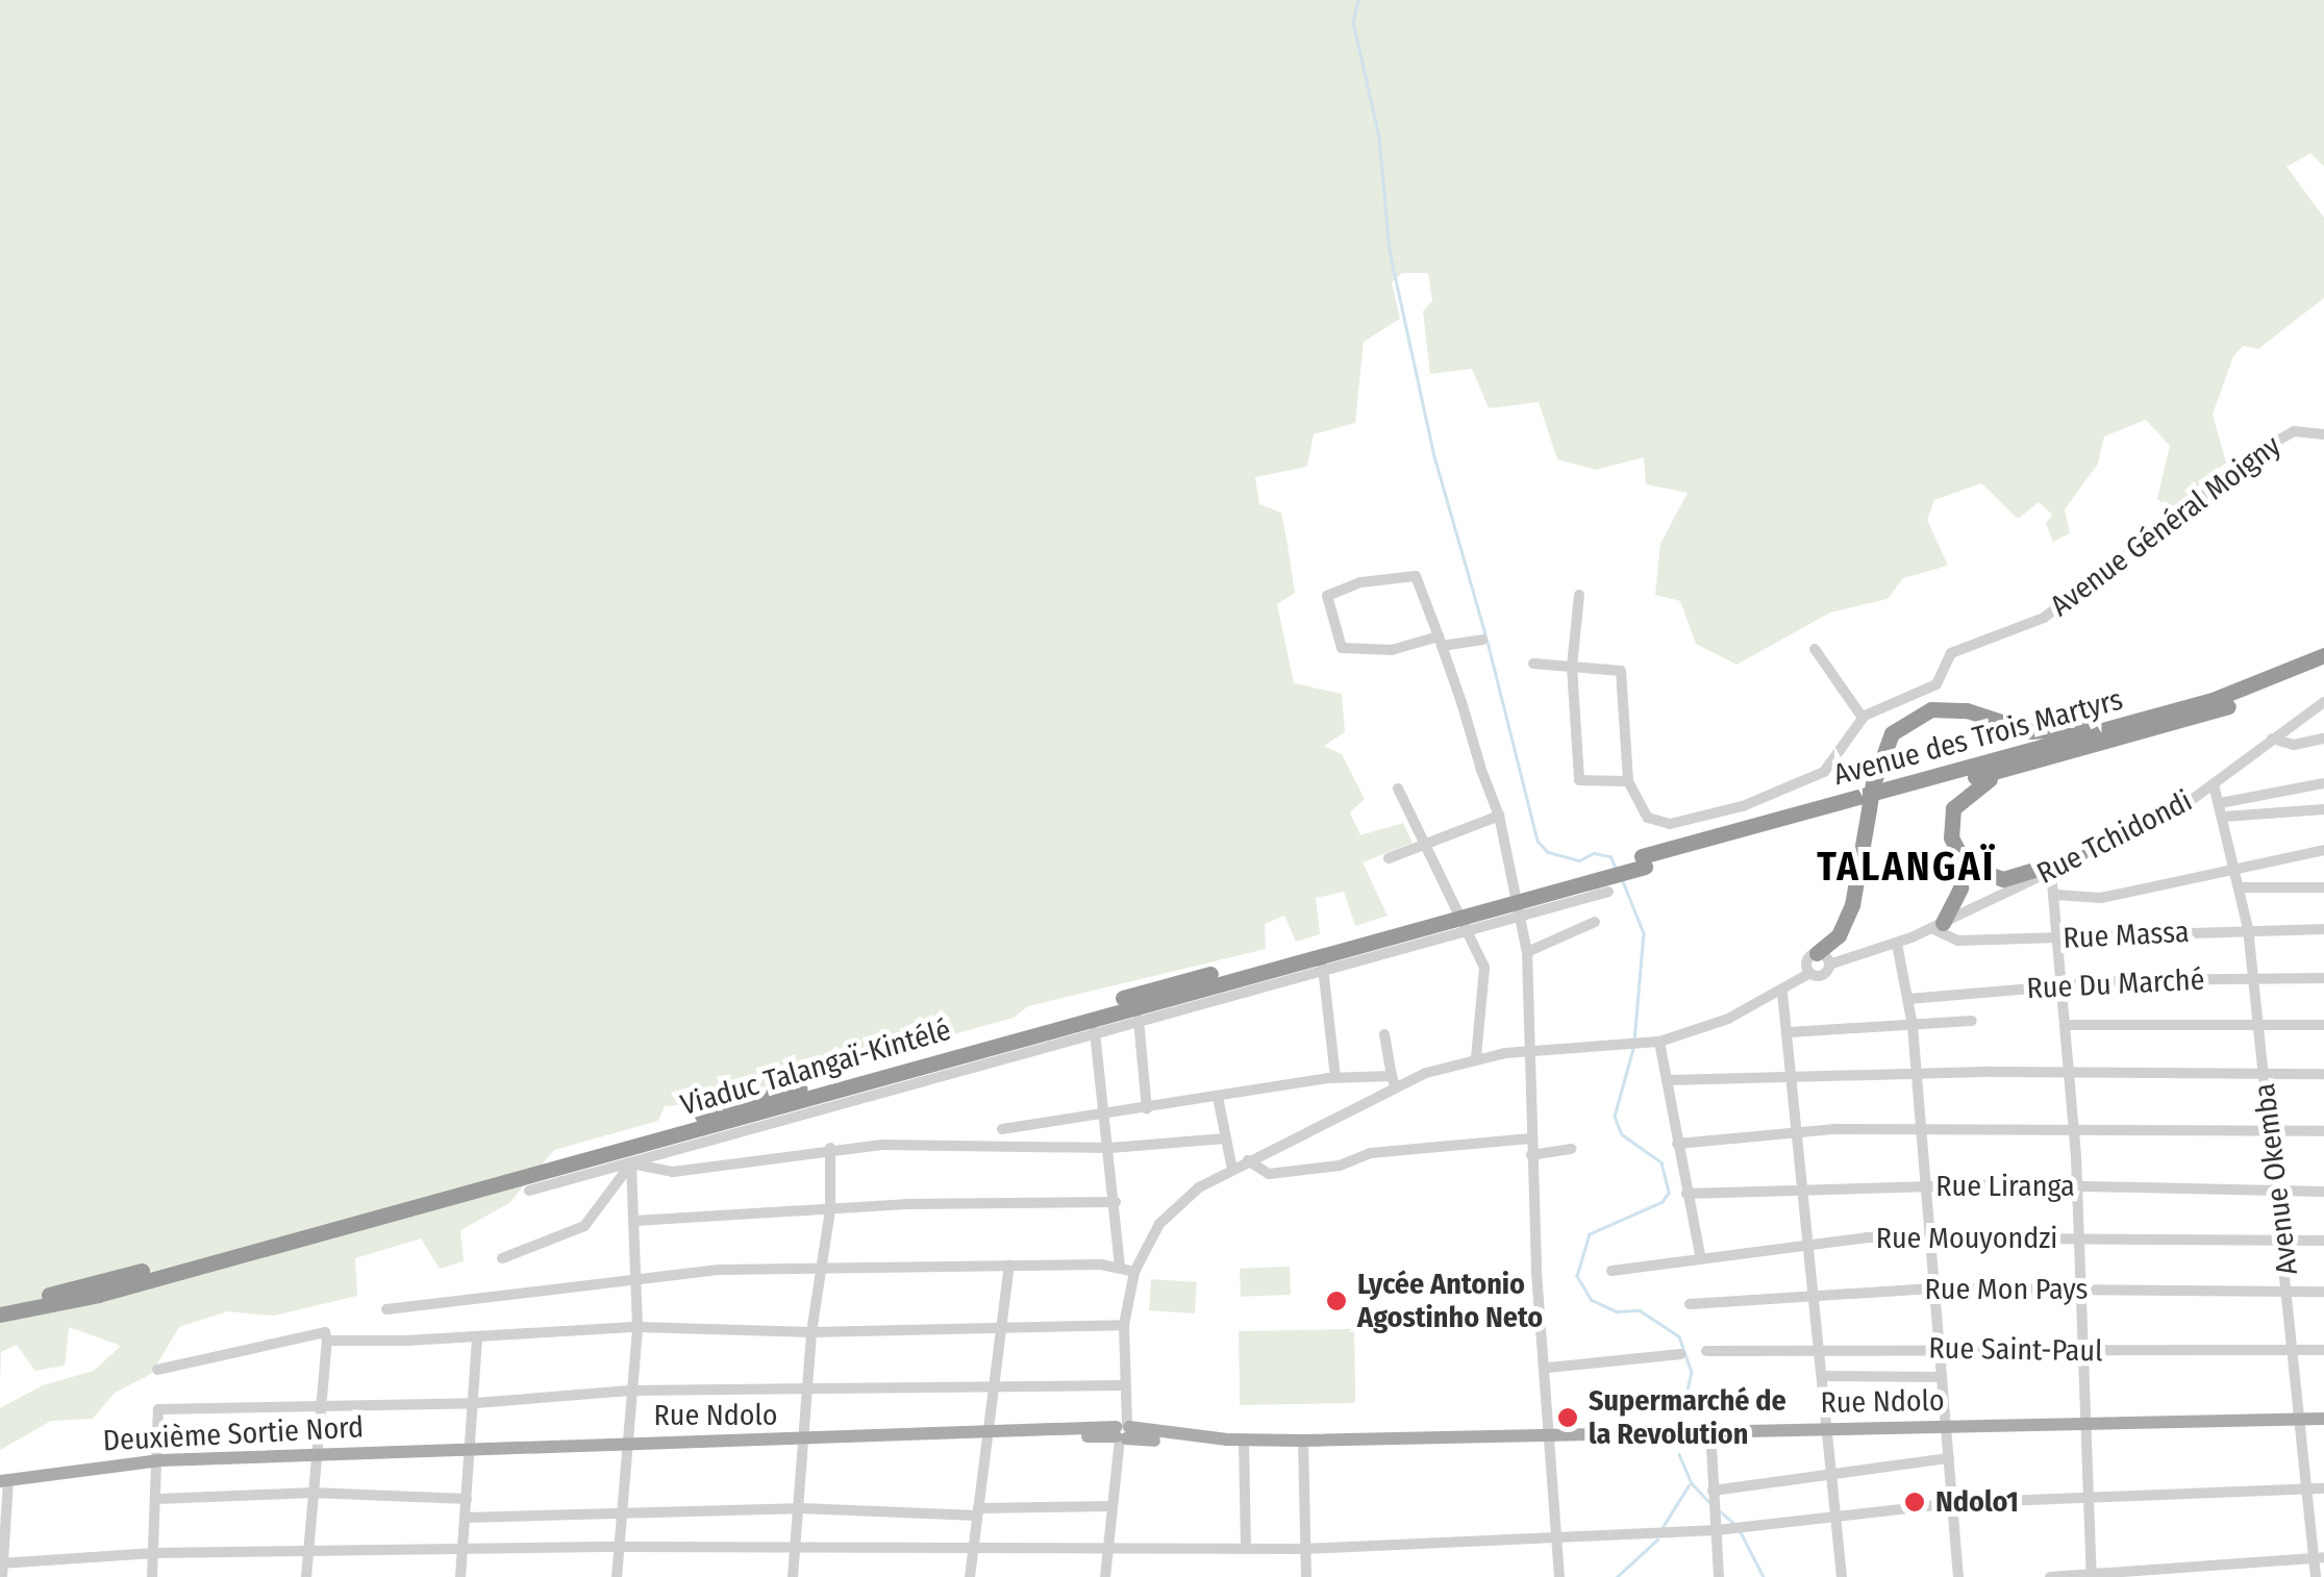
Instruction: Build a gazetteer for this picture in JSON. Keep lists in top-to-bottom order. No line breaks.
{"streets":{"highway":["Avenue des Trois Martyrs","Viaduc Talangaï-Kintélé"],"main road":["Rue Ndolo","Deuxième Sortie Nord"],"street":["Avenue Général Moigny","Rue Tchidondi","Rue Massa","Rue Du Marché","Avenue Okemba","Rue Liranga","Rue Mouyondzi","Rue Mon Pays","Rue Saint-Paul"]},"crossings":[["Avenue des Trois Martyrs","Viaduc Talangaï-Kintélé"],["Rue Tchidondi","Rue Massa"],["Rue Tchidondi","Avenue Okemba"],["Rue Massa","Avenue Okemba"],["Rue Du Marché","Avenue Okemba"],["Avenue Okemba","Rue Liranga"],["Avenue Okemba","Rue Mouyondzi"],["Avenue Okemba","Rue Mon Pays"],["Avenue Okemba","Rue Saint-Paul"],["Avenue Okemba","Rue Ndolo"],["Rue Ndolo","Deuxième Sortie Nord"]],"districts":["TALANGAÏ"],"places":["Lycée Antonio Agostinho Neto","Supermarché de la Revolution","Ndolo1"]}
